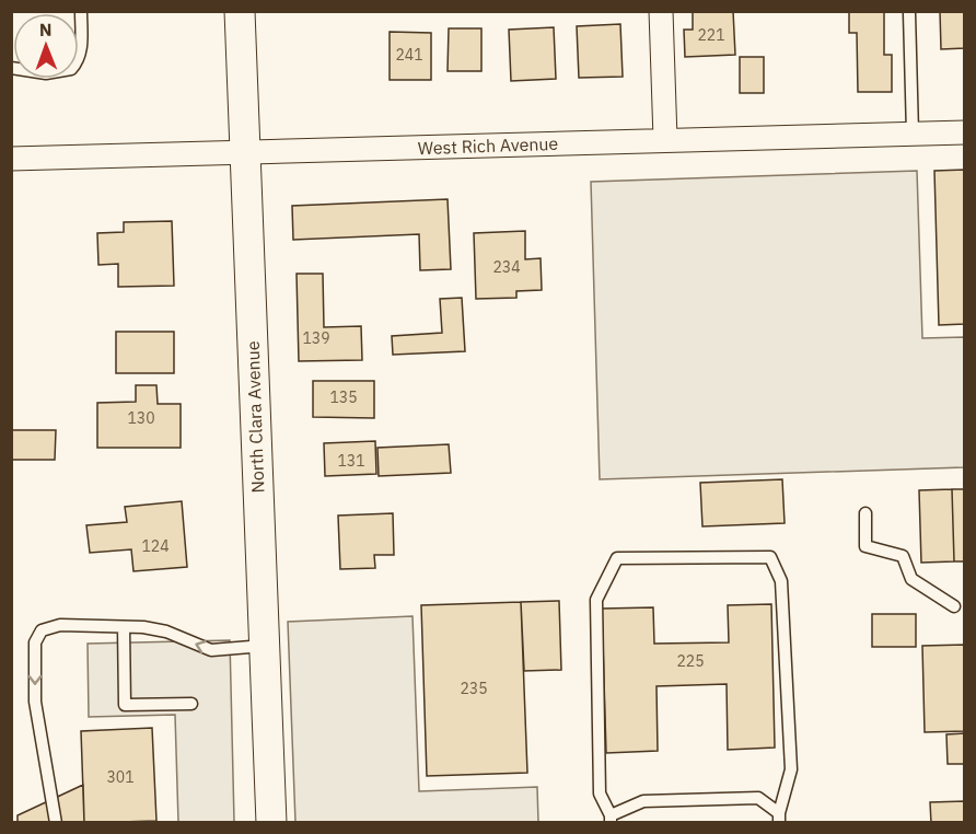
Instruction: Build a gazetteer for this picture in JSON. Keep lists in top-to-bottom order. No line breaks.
{"streets":{"street":["West Rich Avenue","North Clara Avenue"]},"crossings":[["West Rich Avenue","North Clara Avenue"]],"house_numbers":["221","241","234","139","135","130","131","124","225","235","301"],"north":"top"}
